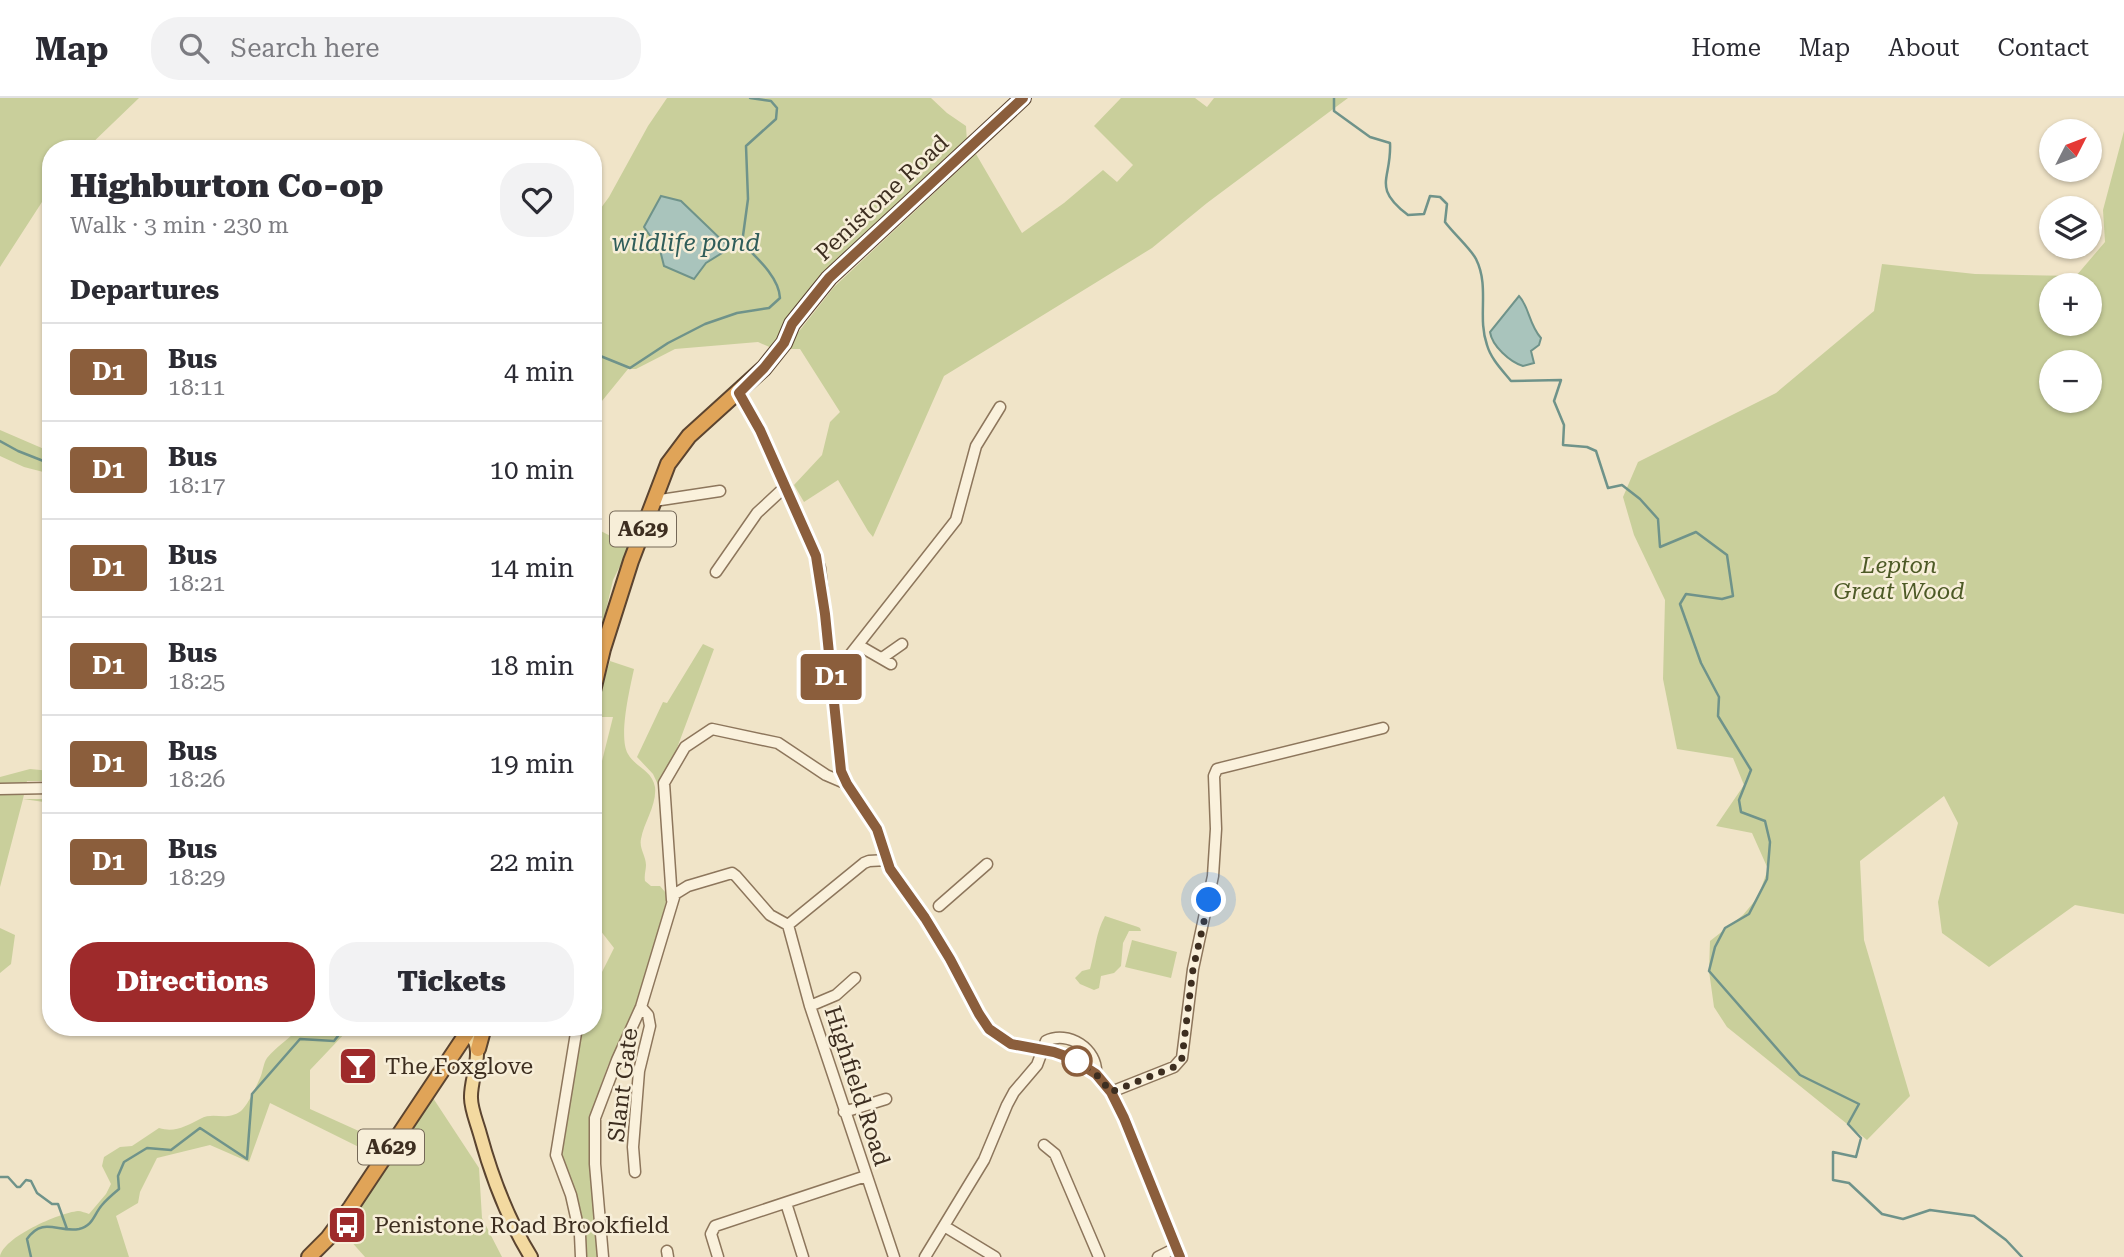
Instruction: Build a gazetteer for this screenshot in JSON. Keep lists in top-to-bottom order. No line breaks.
{"streets":{"highway":["Penistone Road","A629"],"street":["Slant Gate","Highfield Road"]},"water":["wildlife pond"],"parks":["Lepton Great Wood"],"places":{"bar":["The Foxglove"],"bus stop":["Penistone Road Brookfield"]},"lines":["bus line D1"],"north":"top right","page":{"header":"Map","search":"Search here","nav":["Home","Map","About","Contact"],"on_map":"D1","map_buttons":["+","−"],"heading":[["Highburton Co-op","Walk · 3 min · 230 m"],"Departures"],"list":[{"mark":"D1","name":"Bus","note":"18:11","value":"4 min"},{"mark":"D1","name":"Bus","note":"18:17","value":"10 min"},{"mark":"D1","name":"Bus","note":"18:21","value":"14 min"},{"mark":"D1","name":"Bus","note":"18:25","value":"18 min"},{"mark":"D1","name":"Bus","note":"18:26","value":"19 min"},{"mark":"D1","name":"Bus","note":"18:29","value":"22 min"}],"buttons":["Directions","Tickets"]}}
